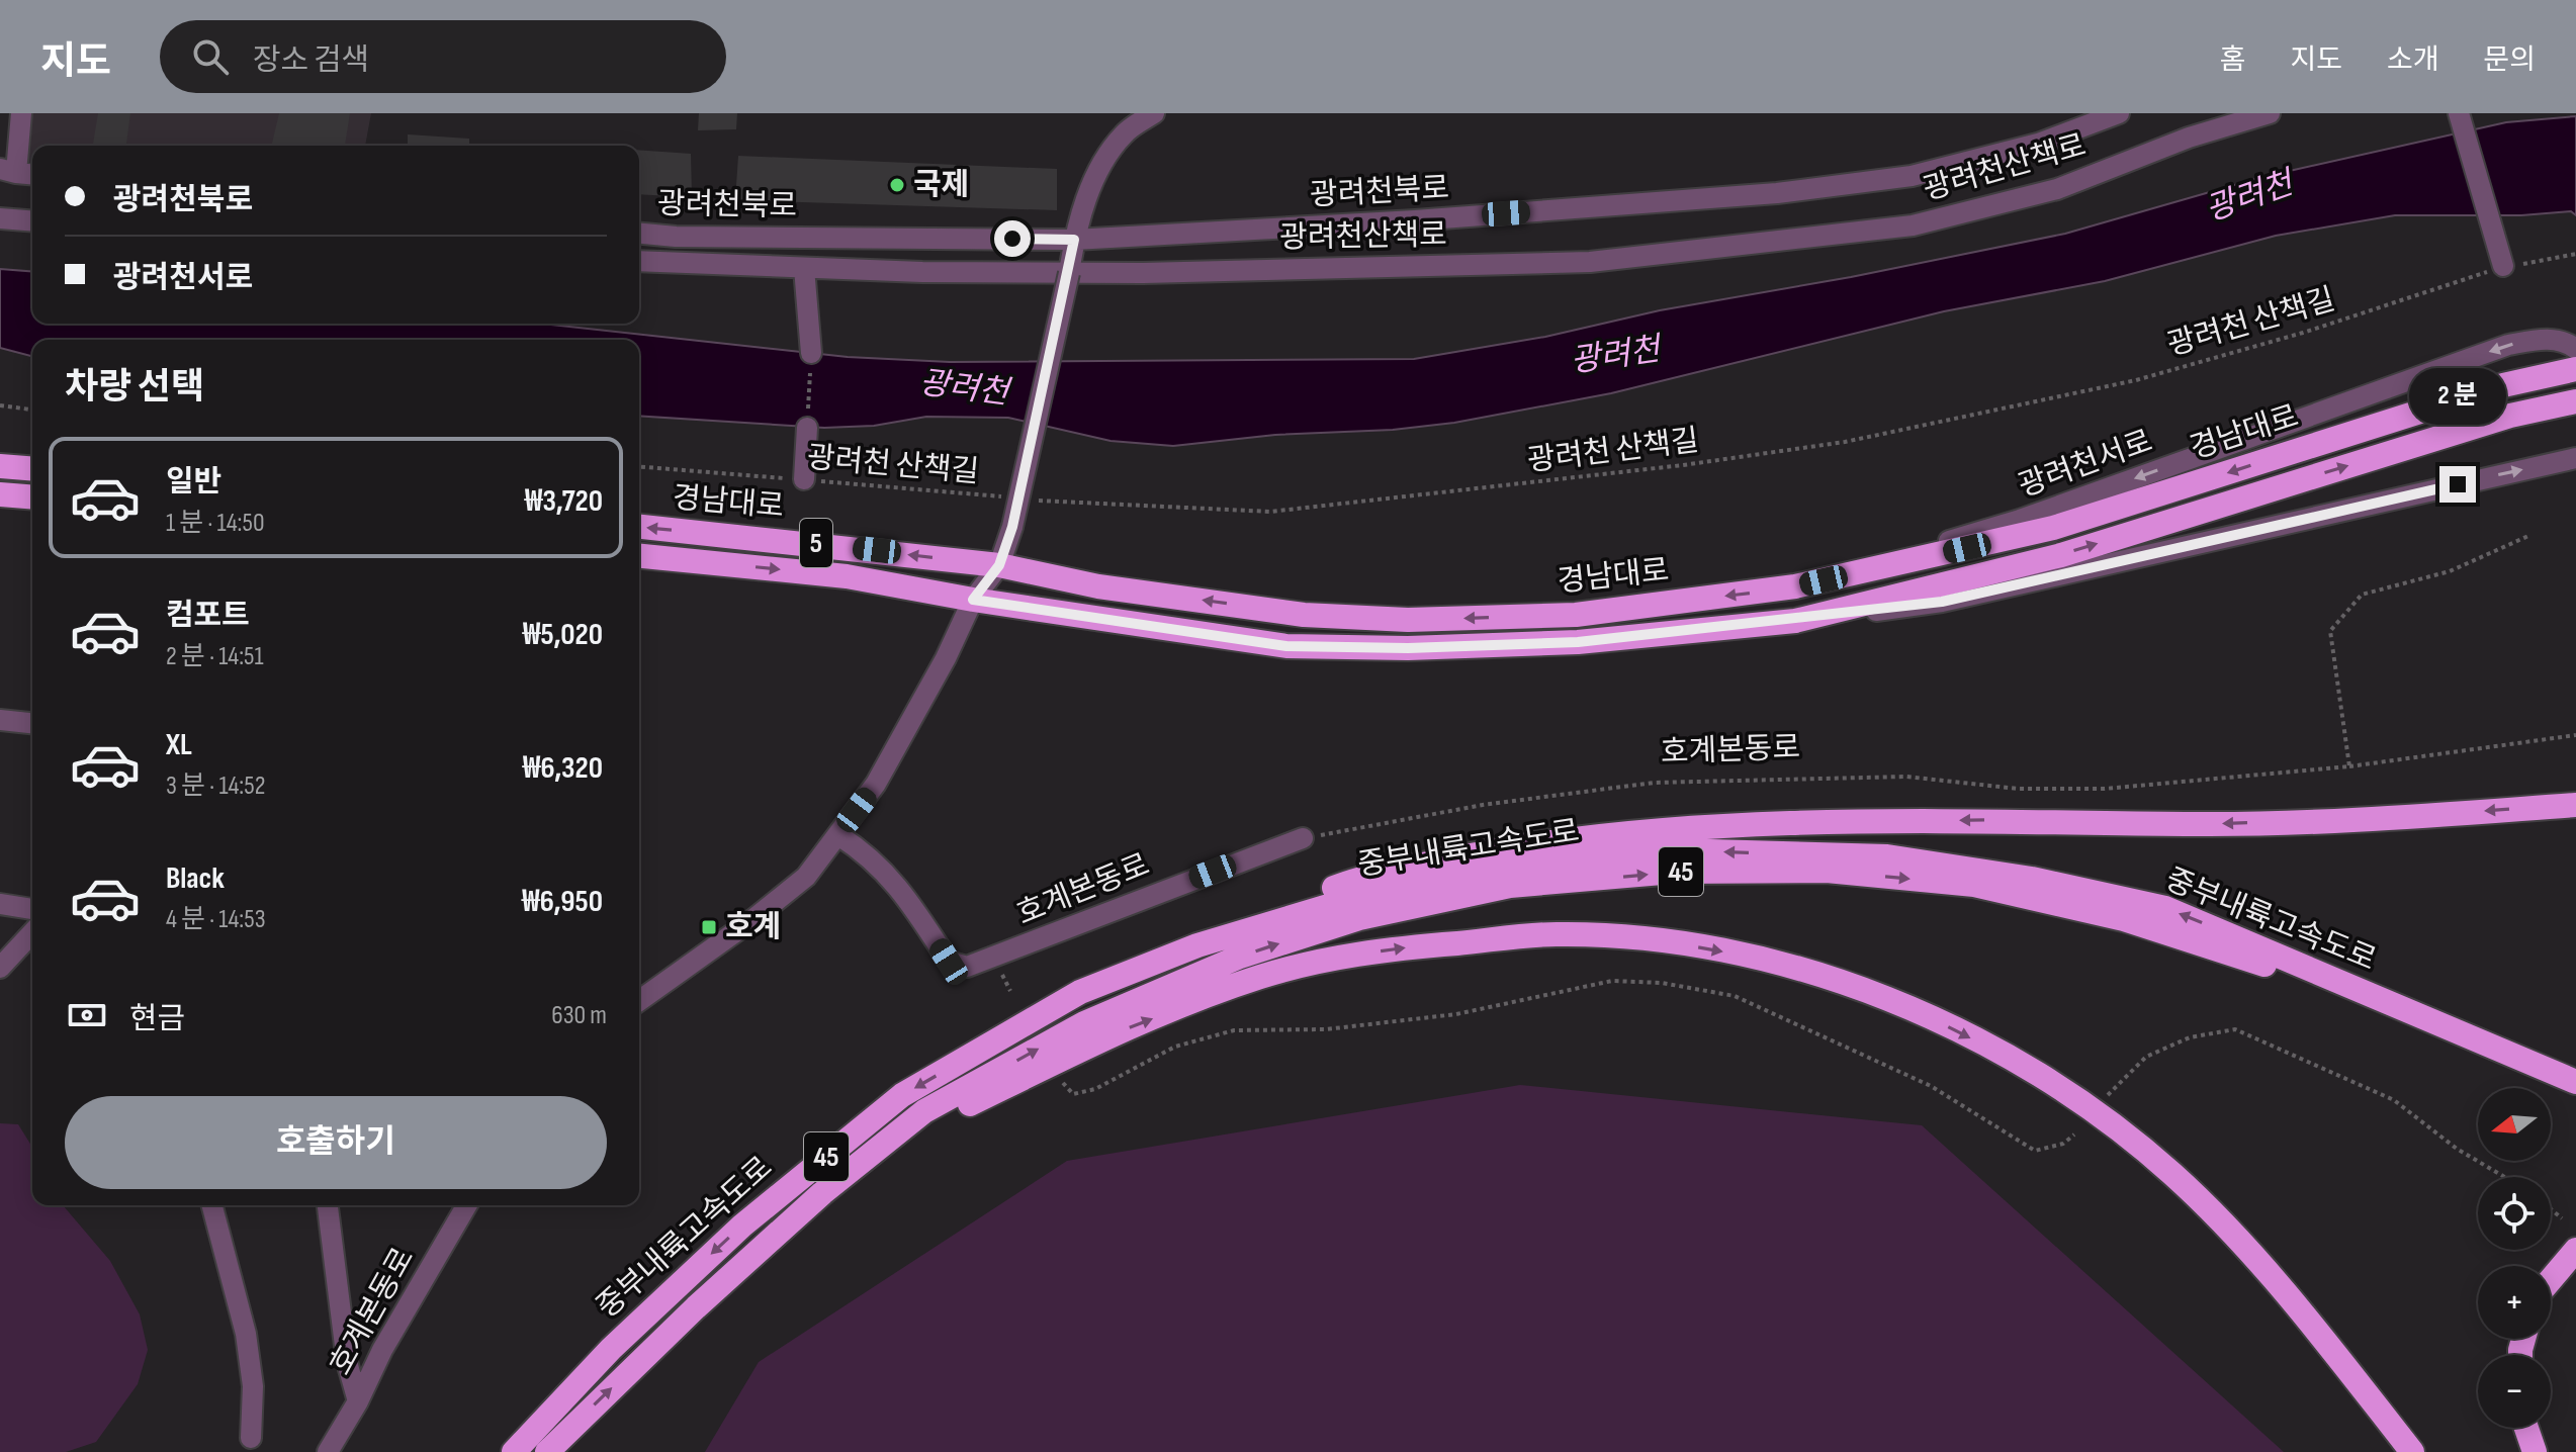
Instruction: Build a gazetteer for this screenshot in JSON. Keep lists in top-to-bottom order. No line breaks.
{"streets":{"highway":["경남대로","5","중부내륙고속도로","45"],"street":["광려천산책로","광려천북로","광려천서로","호계본동로"],"path":["광려천 산책길"]},"crossings":[["경남대로","광려천서로"]],"water":["광려천"],"places":{"other":["국제"],"transit":["호계"]},"north":"left","page":{"header":"지도","search":"장소 검색","nav":["홈","지도","소개","문의"],"banner":["광려천북로","광려천서로"],"heading":"차량 선택","bubble":"2 분","list":[{"name":"일반","note":"1 분 · 14:50","value":"₩3,720"},{"name":"컴포트","note":"2 분 · 14:51","value":"₩5,020"},{"name":"XL","note":"3 분 · 14:52","value":"₩6,320"},{"name":"Black","note":"4 분 · 14:53","value":"₩6,950"}],"pay":["현금","630 m"],"buttons":"호출하기","map_buttons":["+","−"]}}
